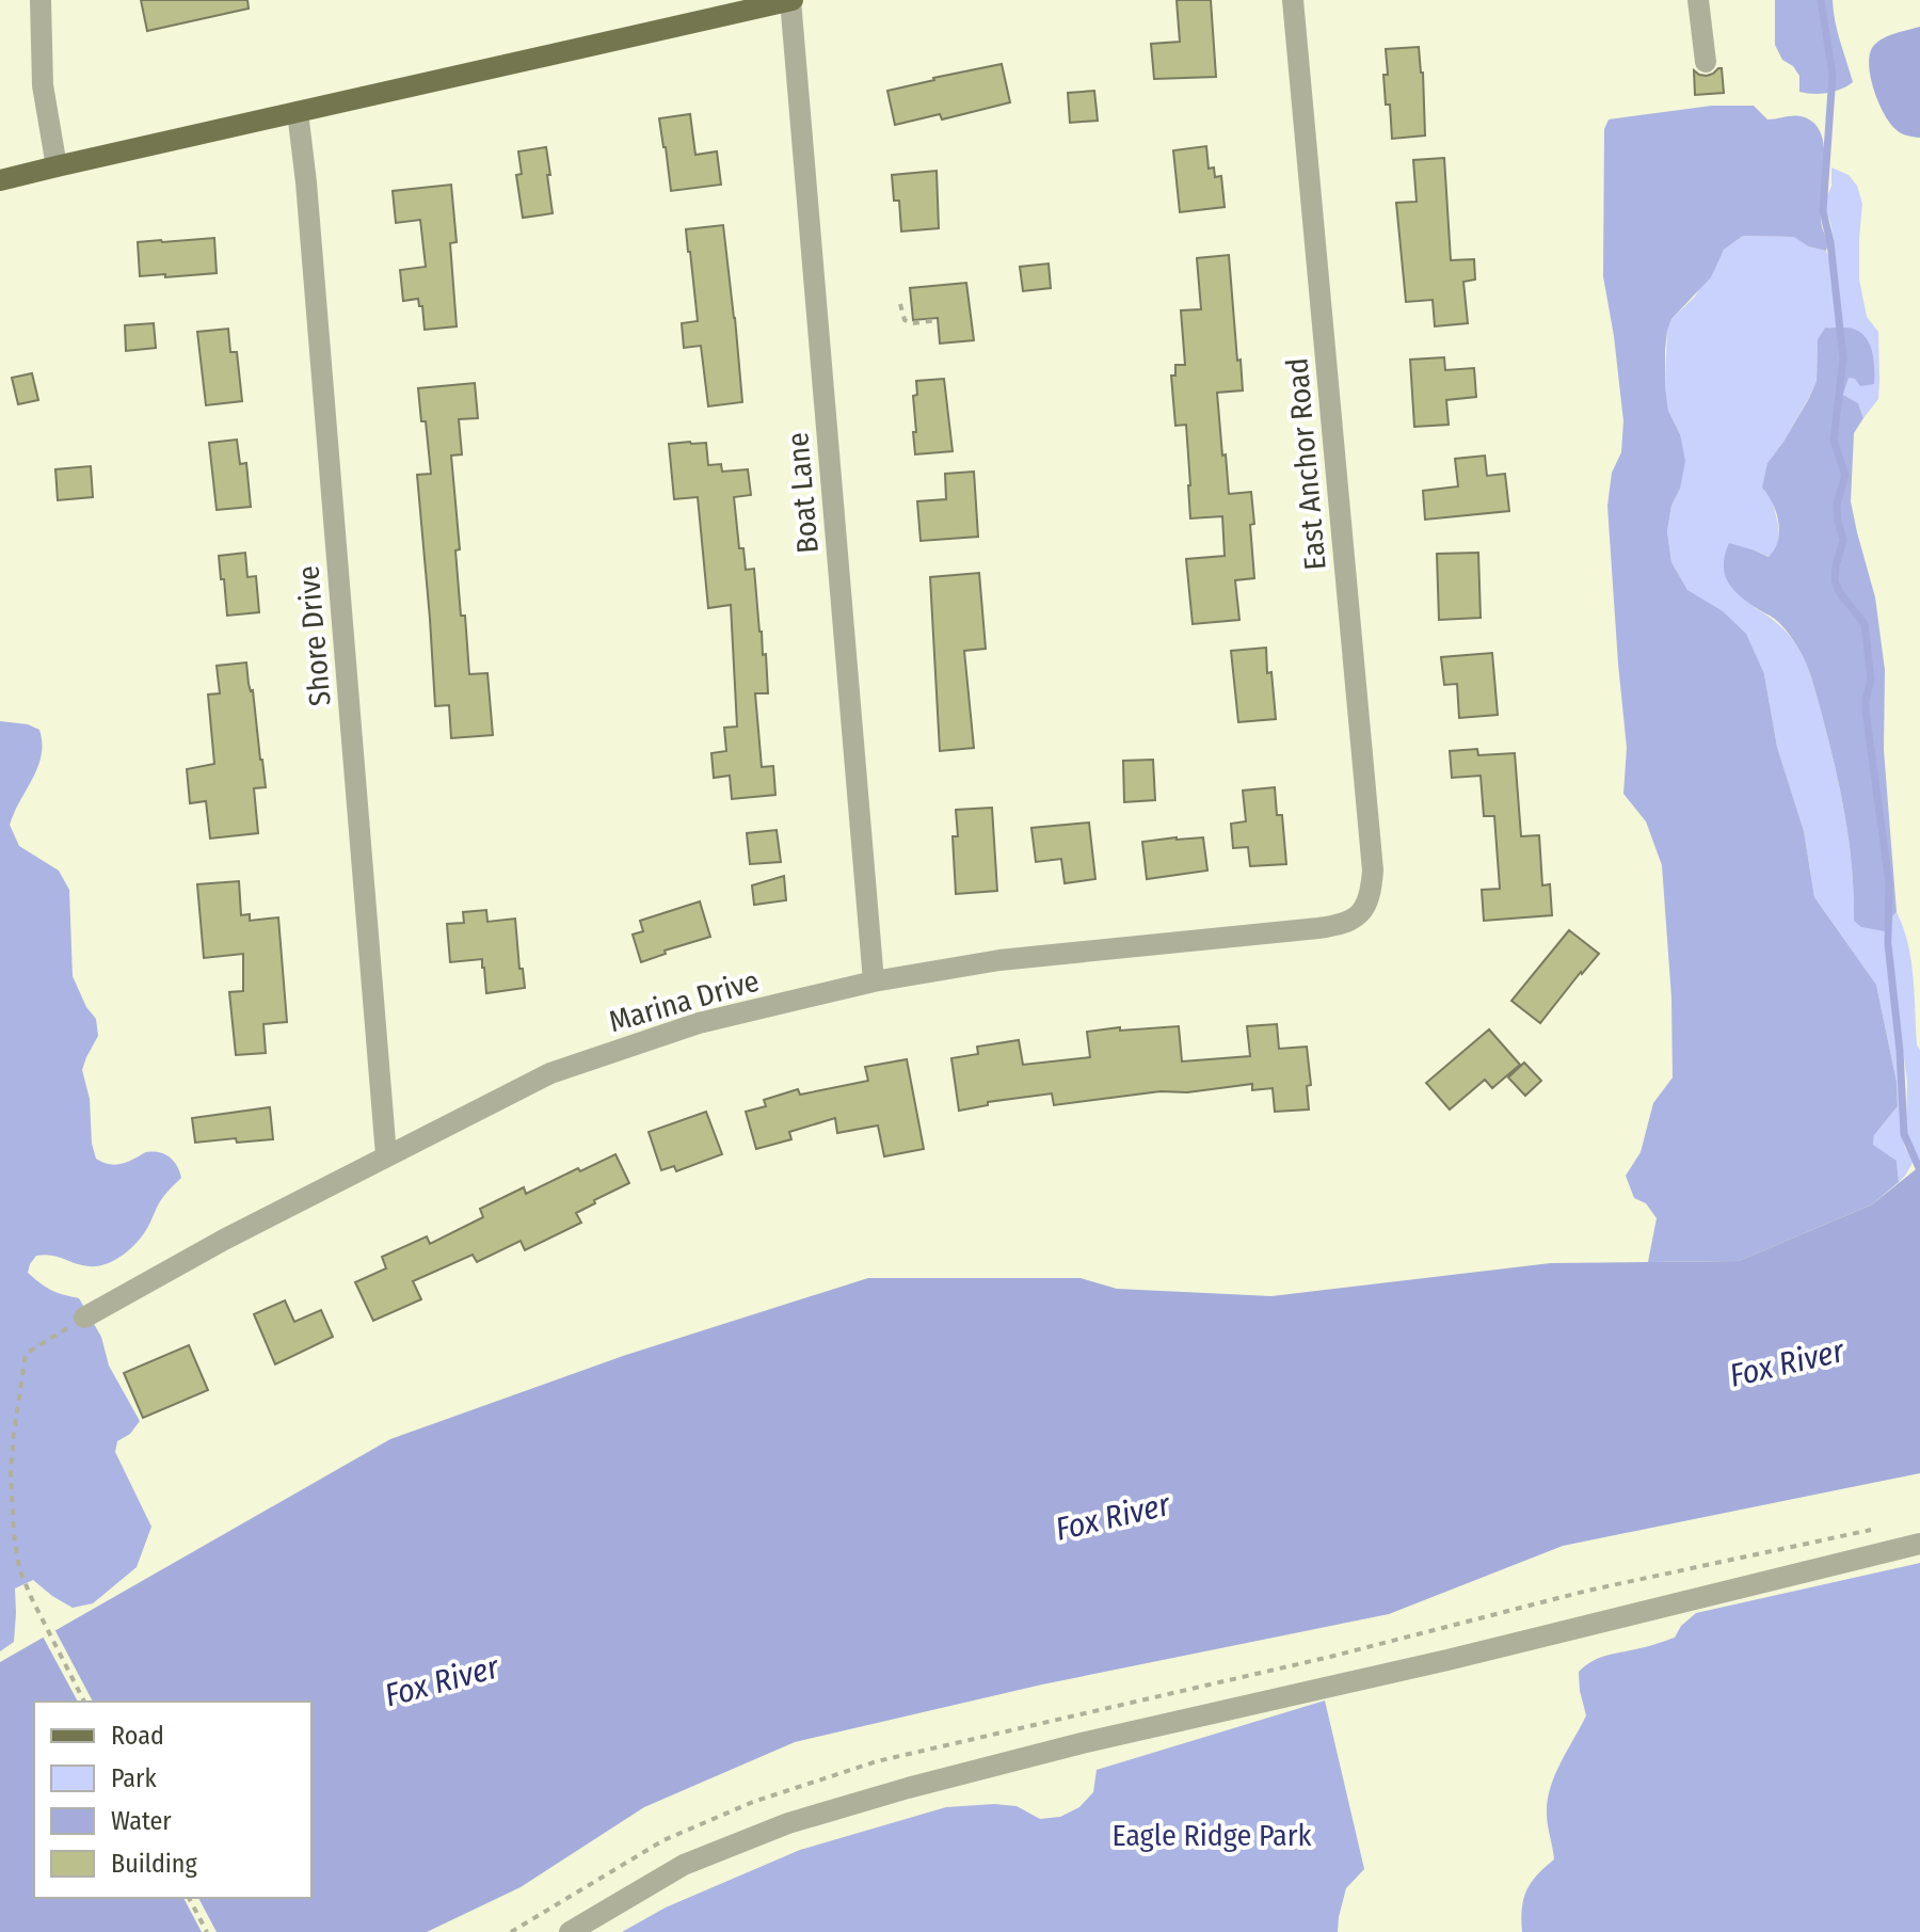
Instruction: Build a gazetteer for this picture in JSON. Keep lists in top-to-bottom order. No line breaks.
{"streets":{"street":["East Anchor Road","Boat Lane","Shore Drive","Marina Drive"]},"crossings":[["East Anchor Road","Marina Drive"],["Boat Lane","Marina Drive"],["Shore Drive","Marina Drive"]],"water":["Fox River"],"parks":["Eagle Ridge Park"],"legend":["Road","Park","Water","Building"]}
